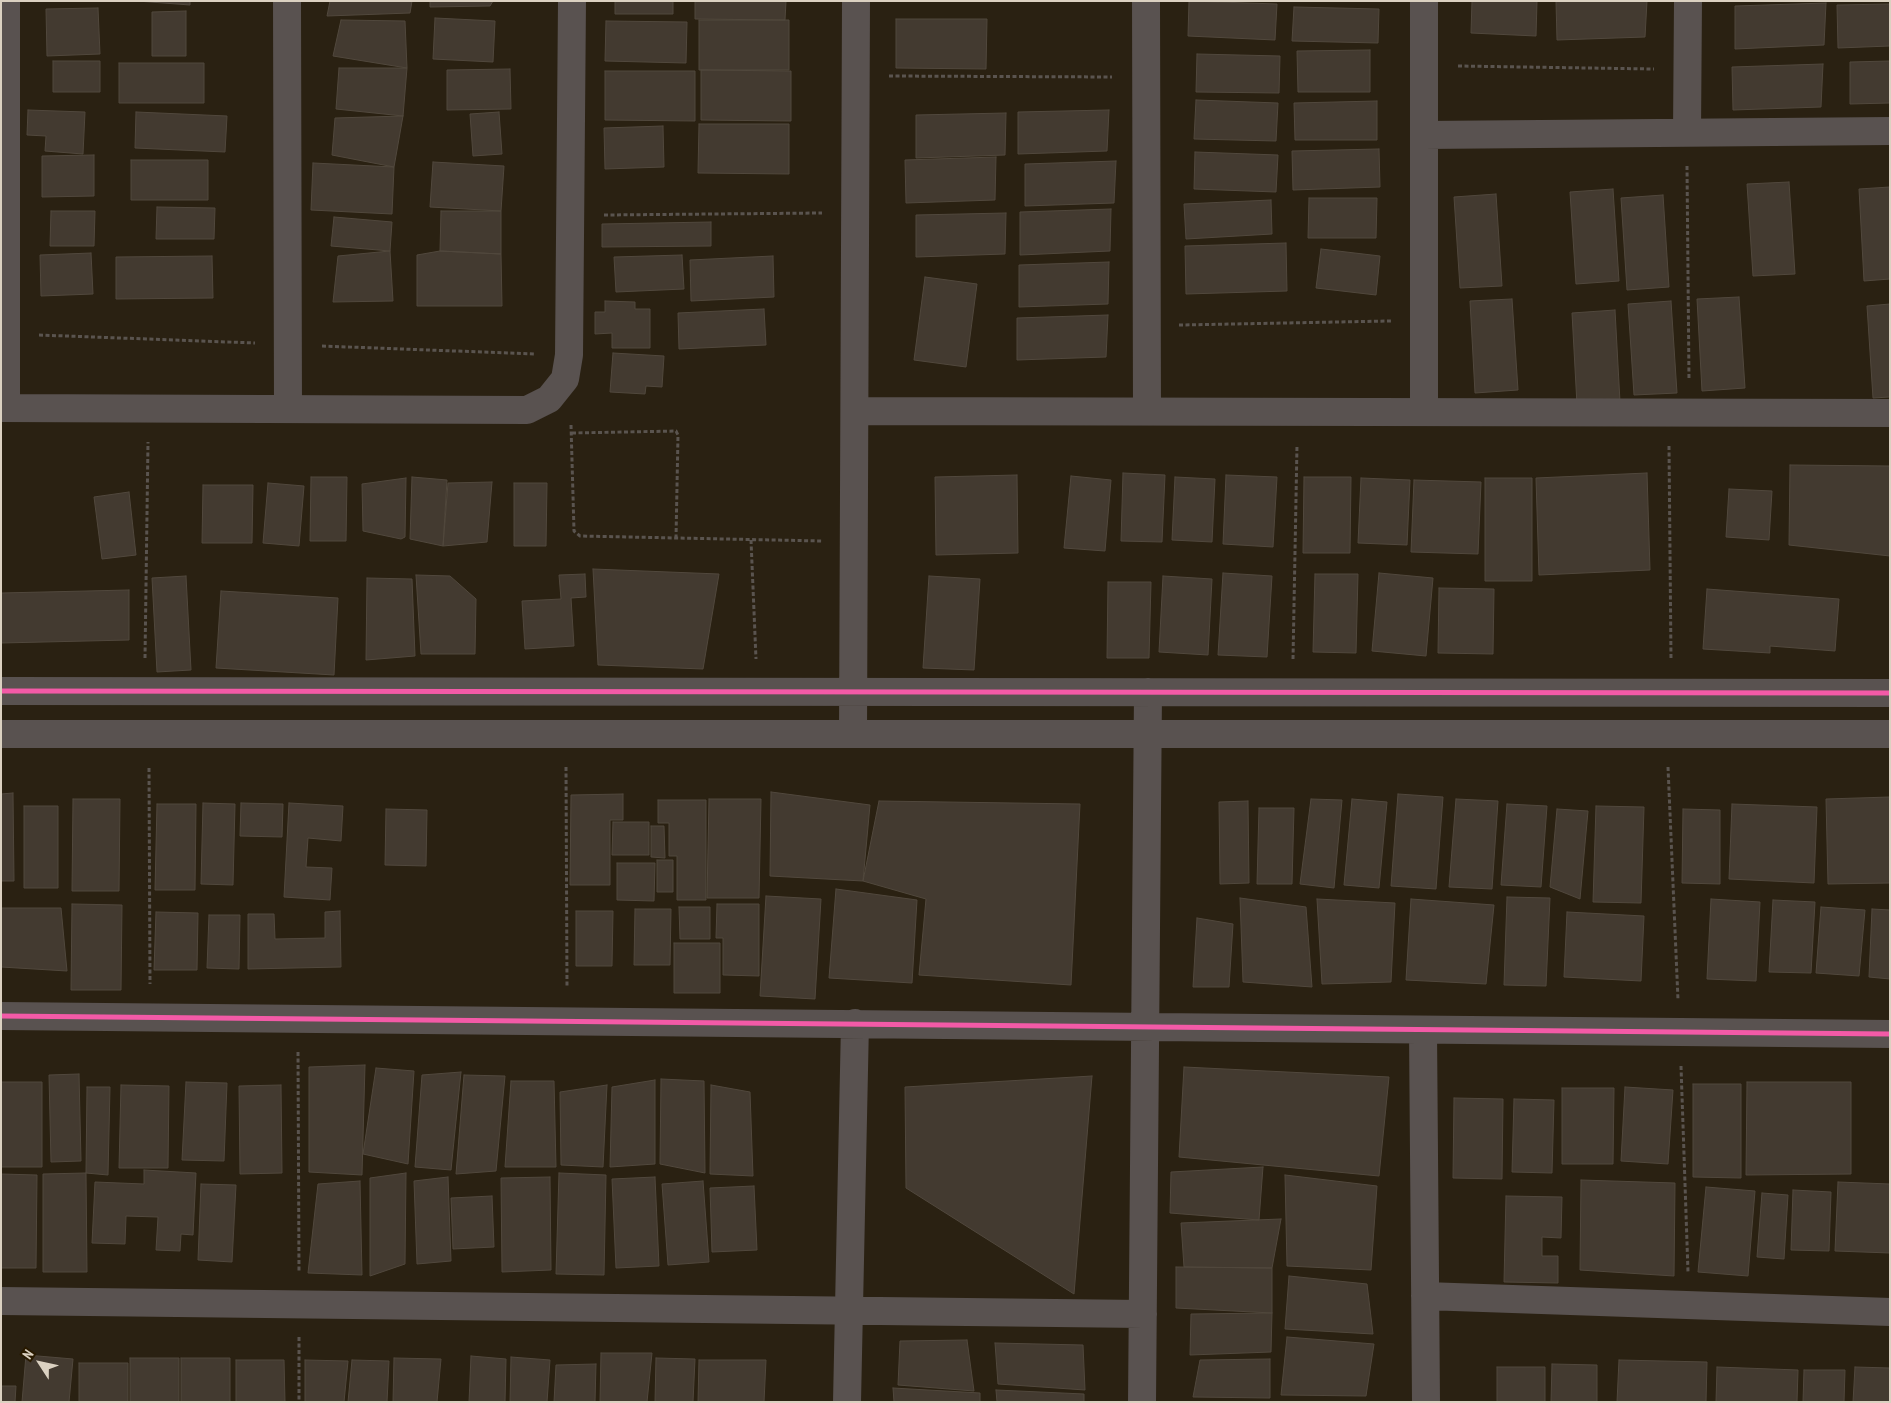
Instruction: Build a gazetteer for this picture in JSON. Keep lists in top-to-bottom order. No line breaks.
{"north":"top left"}
